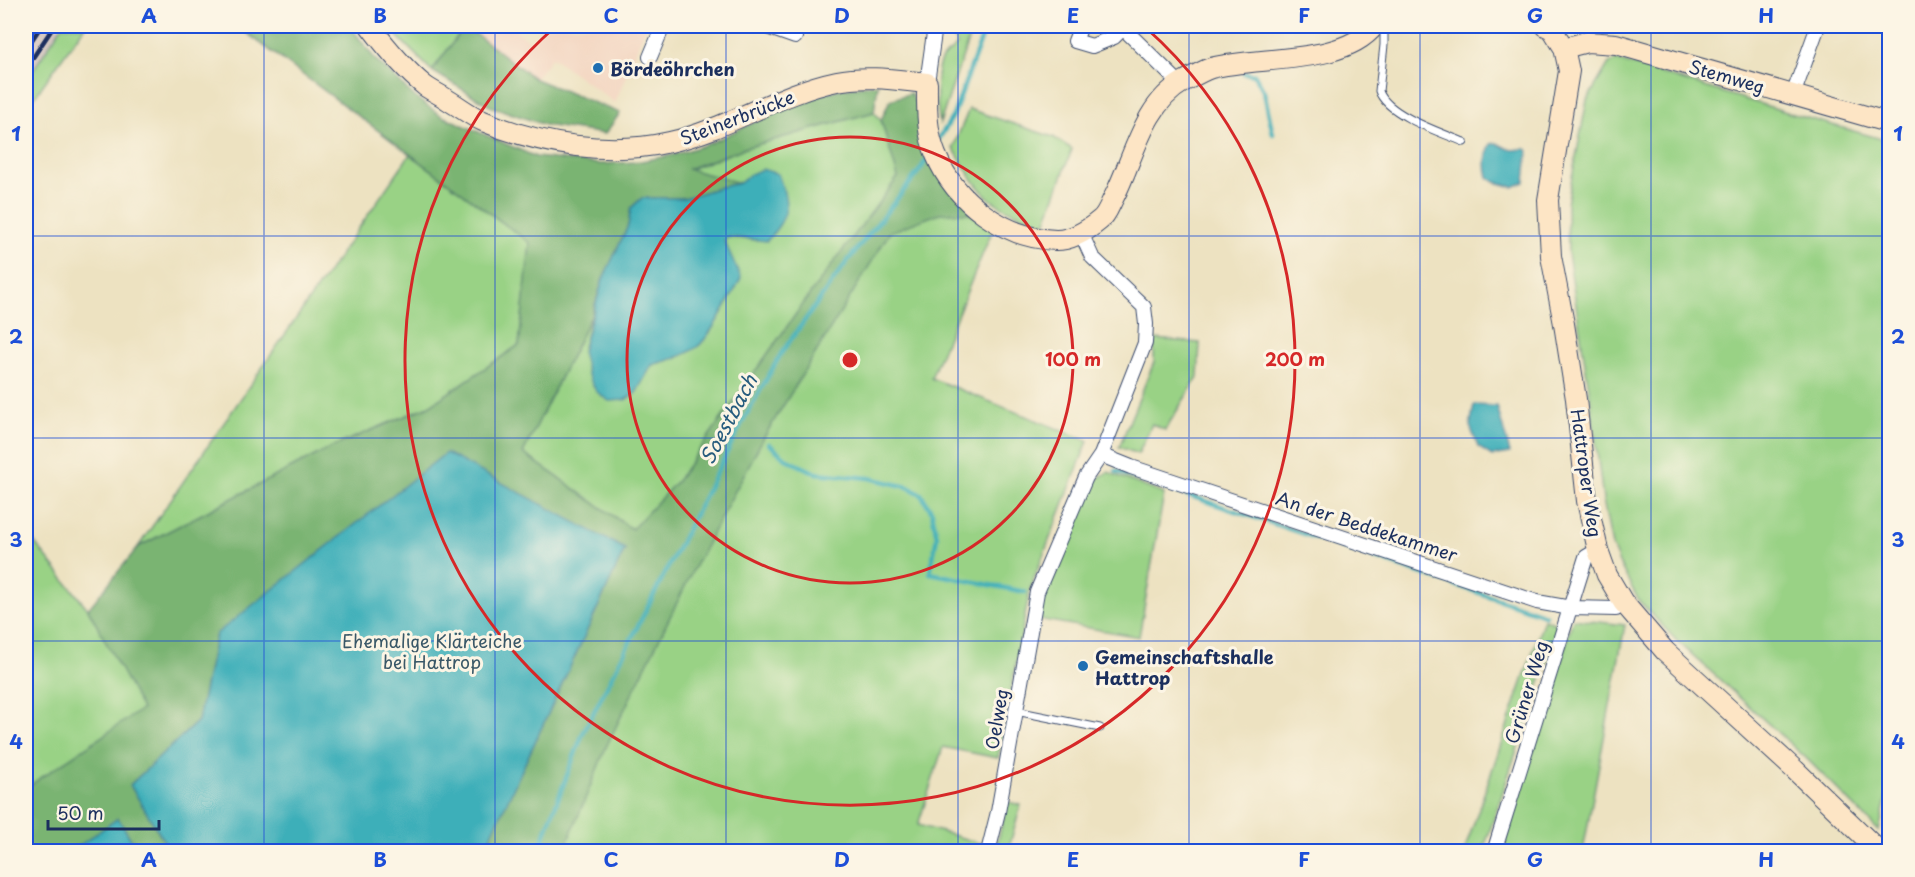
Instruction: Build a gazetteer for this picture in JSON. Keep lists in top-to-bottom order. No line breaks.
{"streets":{"street":["Stemweg","Steinerbrücke","Hattroper Weg","An der Beddekammer","Grüner Weg","Oelweg"]},"crossings":[["Stemweg","Hattroper Weg"],["Hattroper Weg","An der Beddekammer"],["Hattroper Weg","Grüner Weg"],["An der Beddekammer","Grüner Weg"],["An der Beddekammer","Oelweg"]],"water":["Soestbach"],"parks":["Ehemalige Klärteiche bei Hattrop"],"places":["Bördeöhrchen","Gemeinschaftshalle Hattrop"],"scale_bar":"50 m","grid":{"columns":["A","B","C","D","E","F","G","H"],"rows":["1","2","3","4"]},"rings":["100 m","200 m"]}
